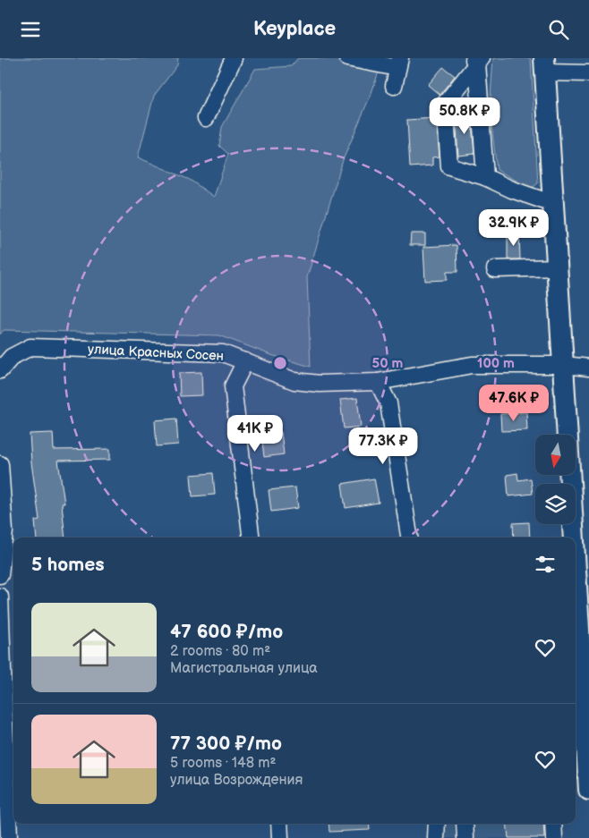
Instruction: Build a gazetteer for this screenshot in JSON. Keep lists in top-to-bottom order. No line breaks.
{"streets":{"street":["улица Красных Сосен"]},"north":"bottom","page":{"header":"Keyplace","price":["50.8K ₽","32.9K ₽","47.6K ₽","41K ₽","77.3K ₽"],"heading":"5 homes","list":[{"name":"47 600 ₽/mo","note":"2 rooms · 80 m² · Магистральная улица"},{"name":"77 300 ₽/mo","note":"5 rooms · 148 m² · улица Возрождения"}]},"rings":["50 m","100 m"]}
